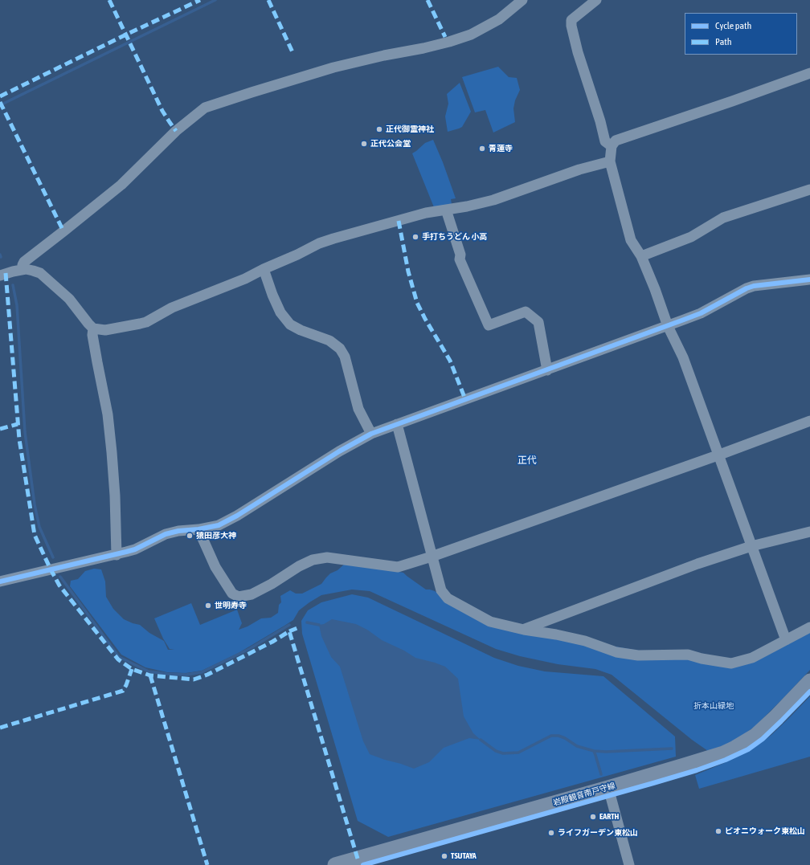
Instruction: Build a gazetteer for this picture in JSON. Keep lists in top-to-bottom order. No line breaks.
{"streets":{"main road":["岩殿観音南戸守線"]},"districts":["正代"],"parks":["折本山緑地"],"places":["正代御霊神社","正代公会堂","青蓮寺","手打ちうどん 小高","猿田彦大神","世明寿寺","EARTH","ピオニウォーク東松山","ライフガーデン東松山","TSUTAYA"],"legend":["Cycle path","Path"]}
